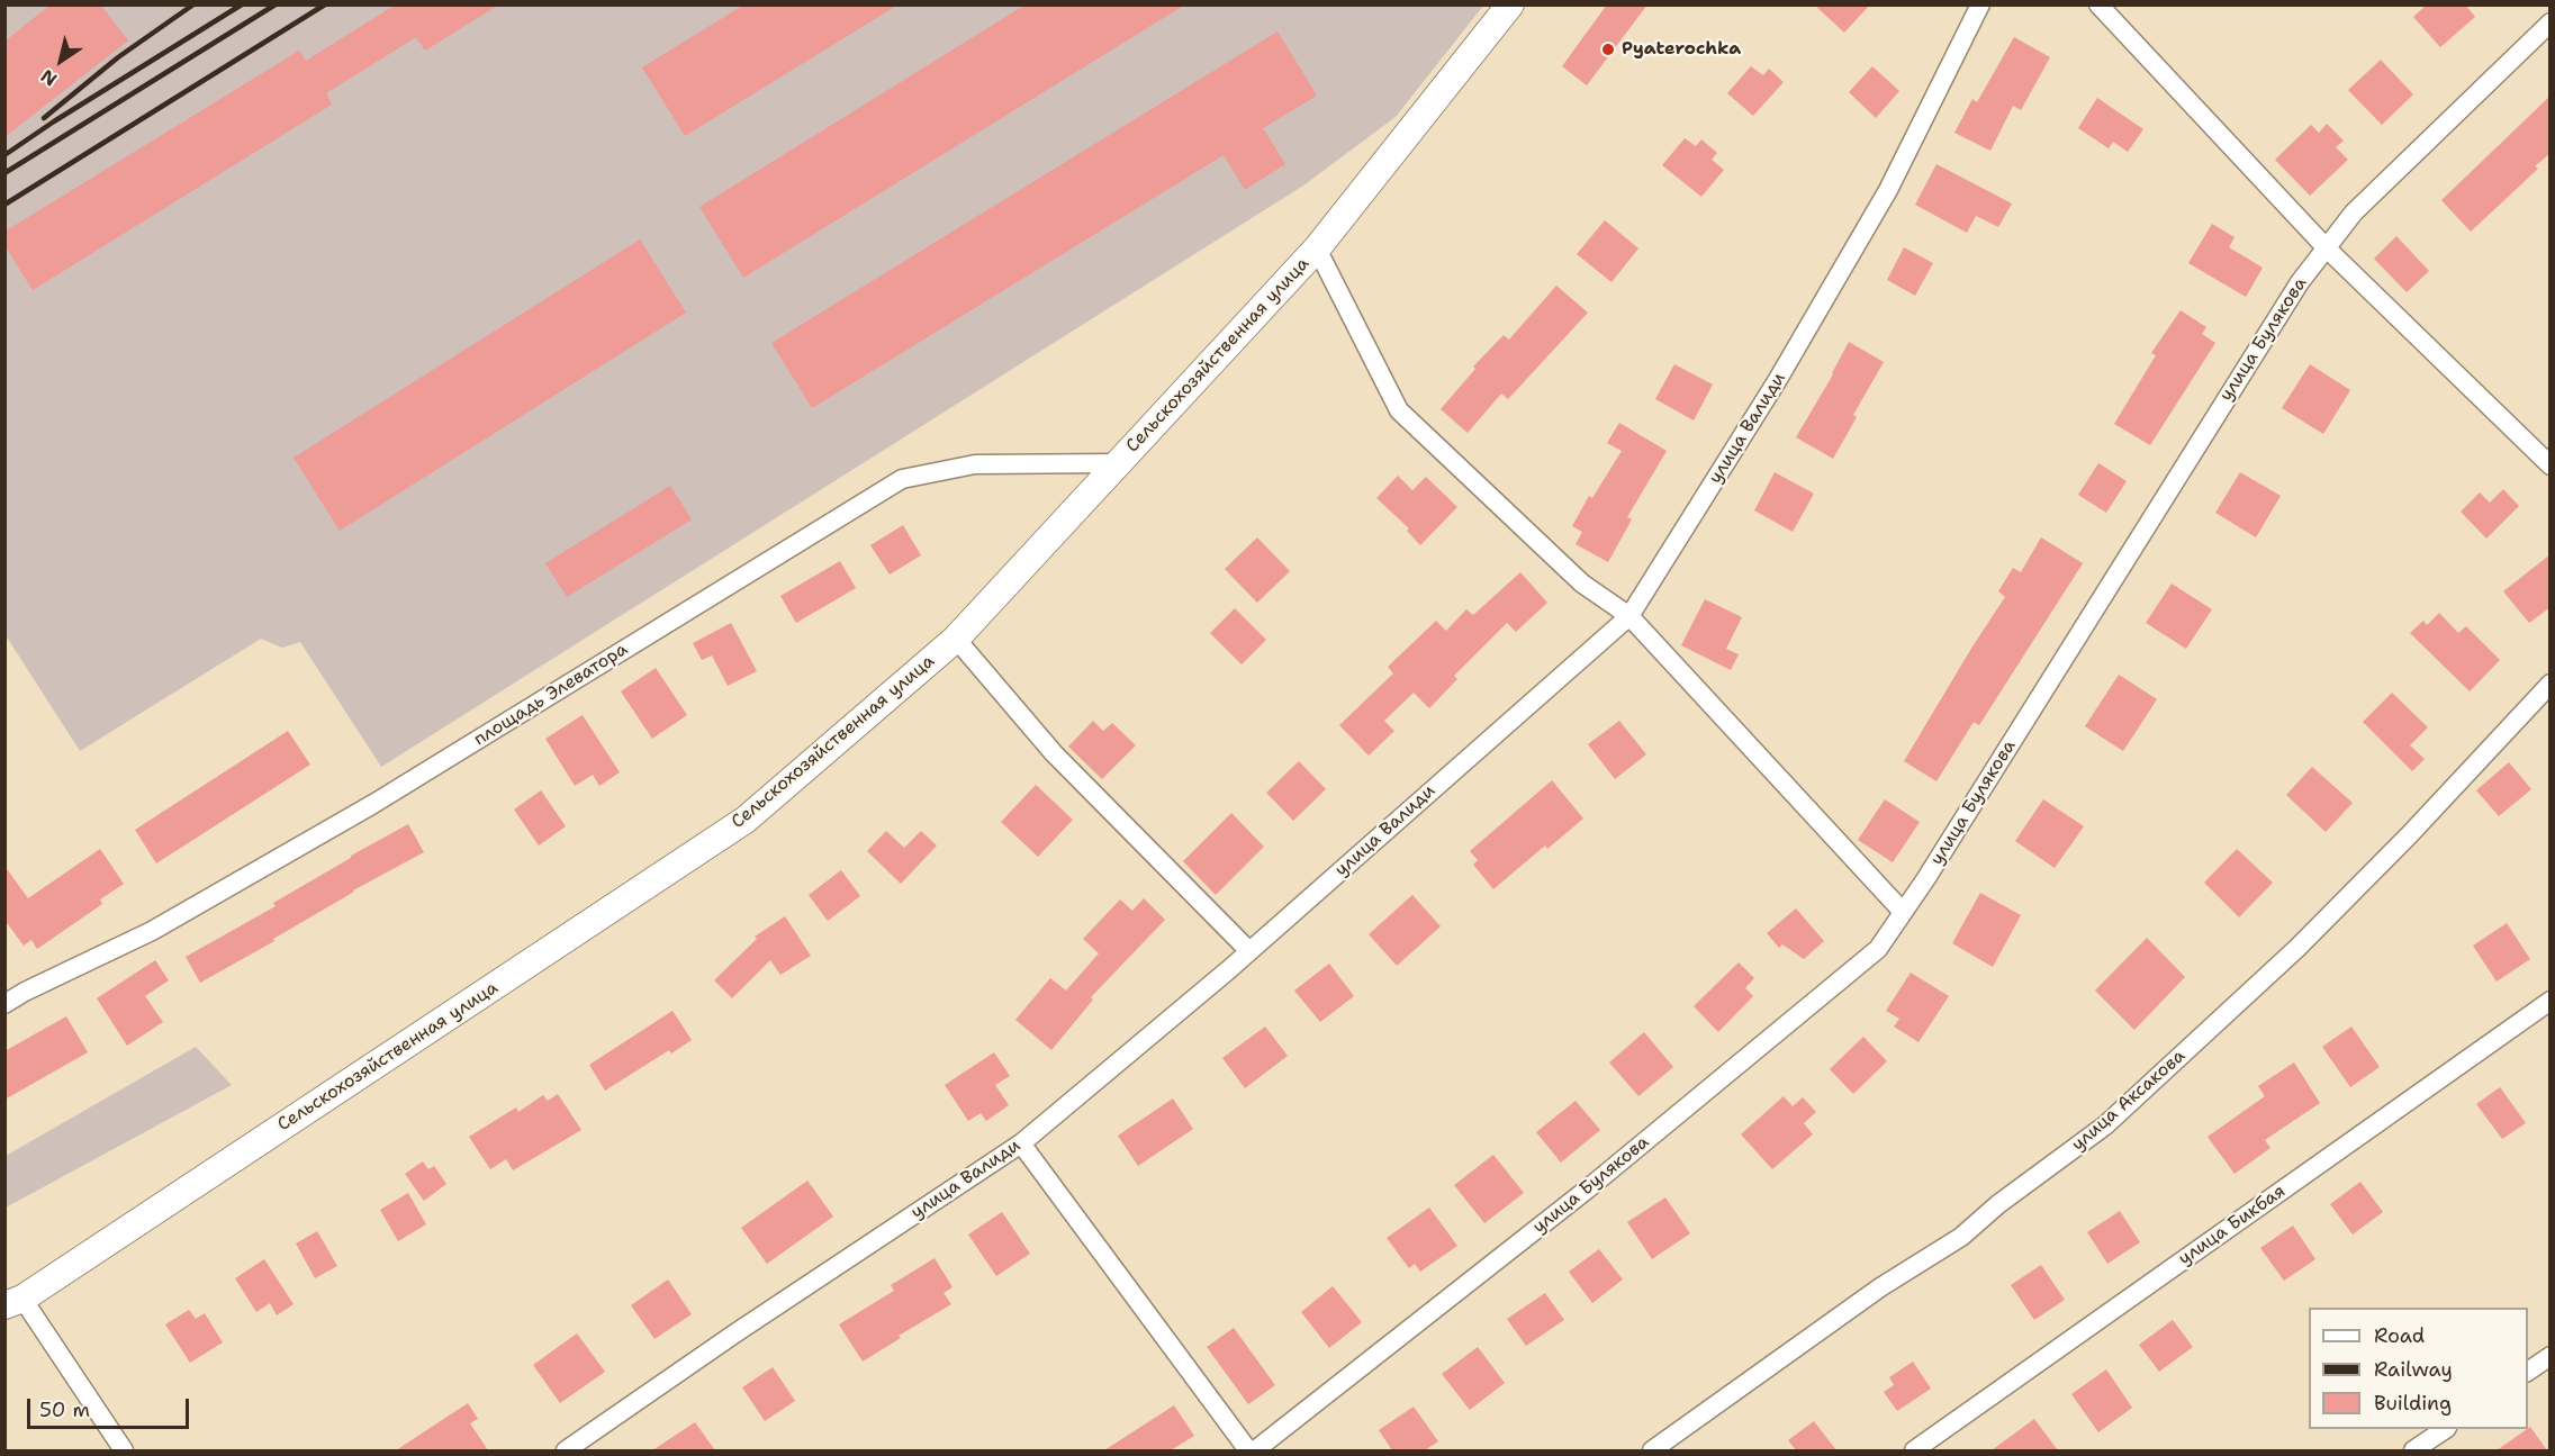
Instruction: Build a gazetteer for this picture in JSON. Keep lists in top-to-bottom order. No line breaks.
{"streets":{"main road":["Сельскохозяйственная улица"],"street":["улица Булякова","улица Валиди","площадь Элеватора","улица Аксакова","улица Бикбая"]},"crossings":[["Сельскохозяйственная улица","площадь Элеватора"]],"places":["Pyaterochka"],"legend":["Road","Railway","Building"],"scale_bar":"50 m","north":"bottom left"}
